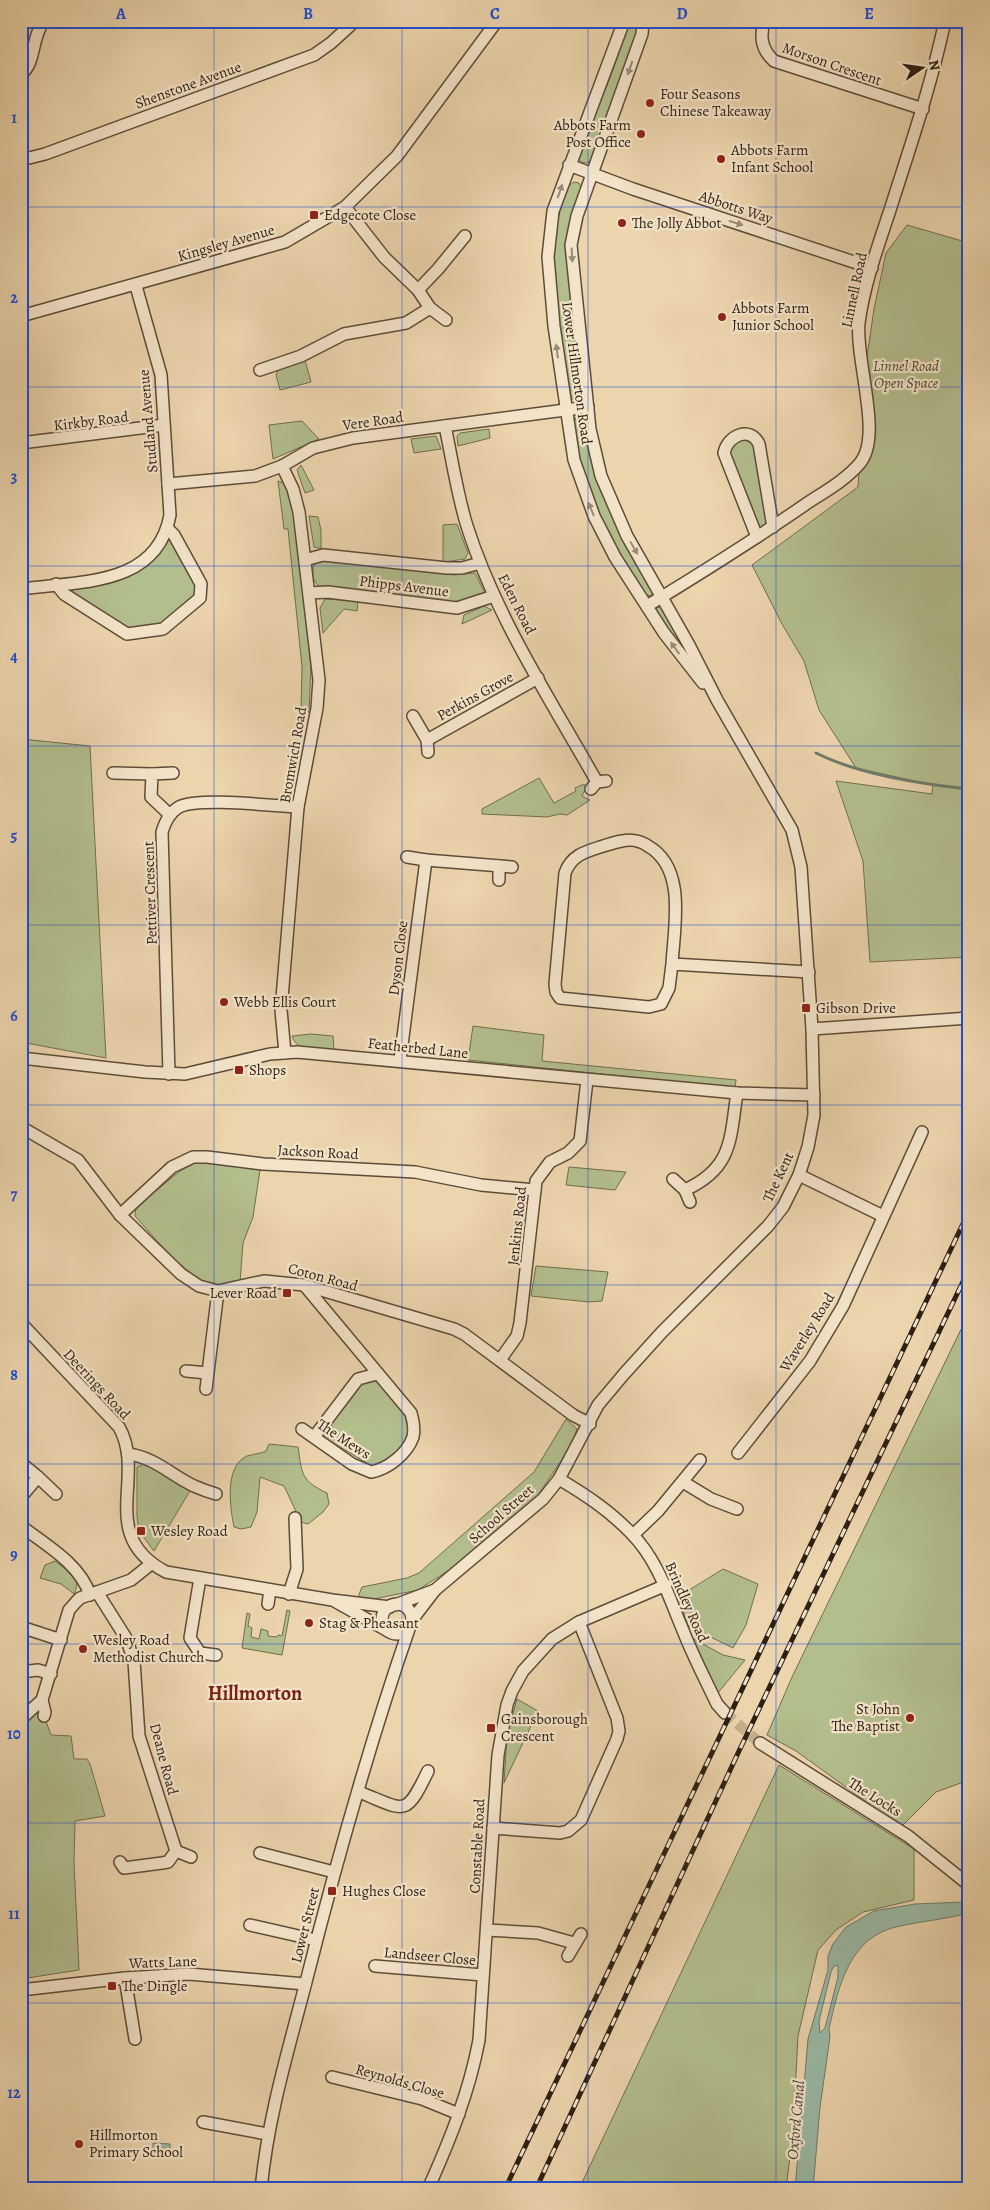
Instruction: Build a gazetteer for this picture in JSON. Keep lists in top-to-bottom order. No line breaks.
{"streets":{"street":["Morson Crescent","Shenstone Avenue","Abbotts Way","Kingsley Avenue","Linnell Road","Lower Hillmorton Road","Kirkby Road","Studland Avenue","Vere Road","Phipps Avenue","Eden Road","Perkins Grove","Bromwich Road","Pettiver Crescent","Dyson Close","Featherbed Lane","Jackson Road","The Kent","Jenkins Road","Coton Road","Waverley Road","Deerings Road","The Mews","School Street","Brindley Road","Deane Road","The Locks","Constable Road","Lower Street","Landseer Close","Watts Lane","Reynolds Close"]},"crossings":[["Morson Crescent","Linnell Road"],["Abbotts Way","Linnell Road"],["Abbotts Way","Lower Hillmorton Road"],["Kingsley Avenue","Studland Avenue"],["Linnell Road","Lower Hillmorton Road"],["Lower Hillmorton Road","Vere Road"],["Lower Hillmorton Road","The Kent"],["Kirkby Road","Studland Avenue"],["Studland Avenue","Vere Road"],["Vere Road","Eden Road"],["Vere Road","Bromwich Road"],["Phipps Avenue","Eden Road"],["Phipps Avenue","Bromwich Road"],["Eden Road","Perkins Grove"],["Bromwich Road","Featherbed Lane"],["Pettiver Crescent","Featherbed Lane"],["Dyson Close","Featherbed Lane"],["Featherbed Lane","The Kent"],["Featherbed Lane","Jenkins Road"],["Jackson Road","Jenkins Road"],["The Kent","Coton Road"],["The Kent","School Street"],["Jenkins Road","Coton Road"],["Coton Road","School Street"],["Deerings Road","School Street"],["School Street","Brindley Road"],["School Street","Lower Street"],["Brindley Road","Constable Road"],["Constable Road","Landseer Close"],["Constable Road","Reynolds Close"],["Lower Street","Watts Lane"]],"one_way":["Abbotts Way"],"districts":["Hillmorton"],"water":["Oxford Canal"],"parks":["Linnel Road Open Space"],"places":{"other":["Four Seasons Chinese Takeaway","Abbots Farm Post Office","Abbots Farm Infant School","The Jolly Abbot","Abbots Farm Junior School","Webb Ellis Court","Stag & Pheasant","Wesley Road Methodist Church","St John The Baptist","Hillmorton Primary School"],"transit":["Edgecote Close","Gibson Drive","Shops","Lever Road","Wesley Road","Gainsborough Crescent","Hughes Close","The Dingle"]},"north":"right","grid":{"columns":["A","B","C","D","E"],"rows":["1","2","3","4","5","6","7","8","9","10","11","12"]}}
